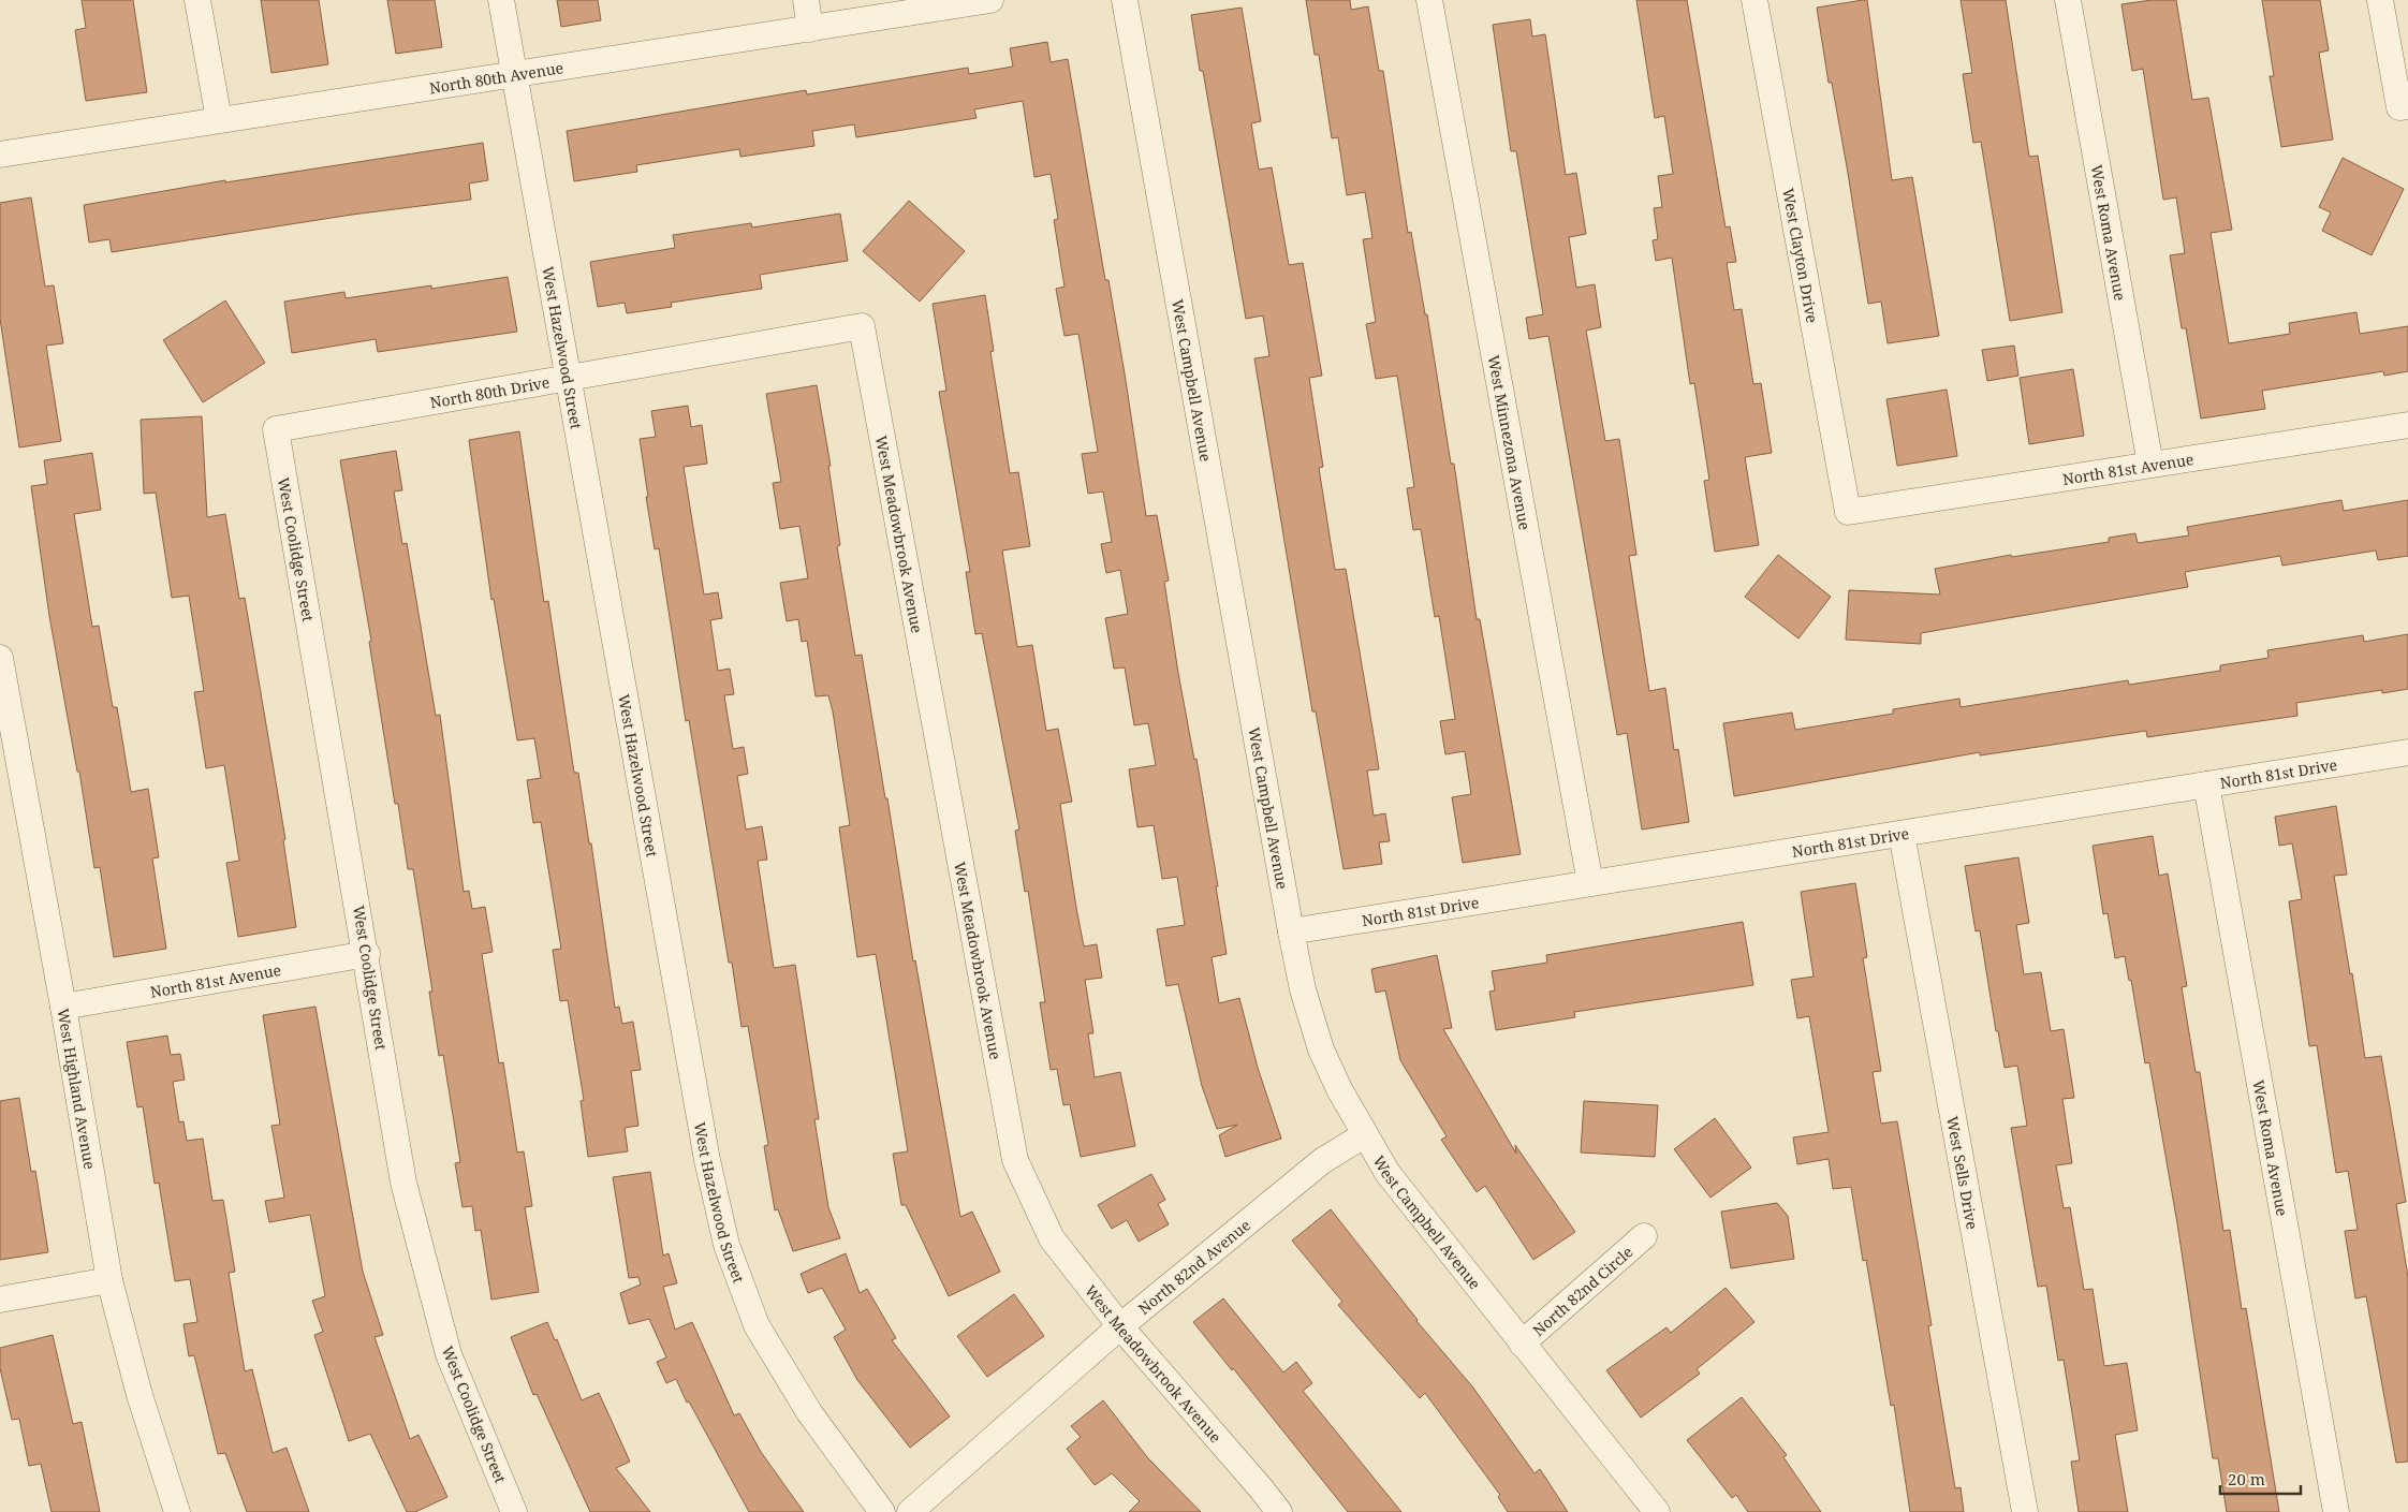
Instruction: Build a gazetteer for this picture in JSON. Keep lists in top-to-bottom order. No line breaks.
{"streets":{"street":["North 80th Avenue","West Roma Avenue","West Clayton Drive","West Hazelwood Street","West Campbell Avenue","North 80th Drive","West Minnezona Avenue","North 81st Avenue","West Meadowbrook Avenue","West Coolidge Street","North 81st Drive","West Highland Avenue","West Sells Drive","North 82nd Avenue","North 82nd Circle"]},"crossings":[["North 80th Avenue","West Hazelwood Street"],["West Roma Avenue","North 81st Avenue"],["West Roma Avenue","North 81st Drive"],["West Clayton Drive","North 81st Avenue"],["West Hazelwood Street","North 80th Drive"],["West Campbell Avenue","North 81st Drive"],["West Campbell Avenue","North 82nd Avenue"],["West Campbell Avenue","North 82nd Circle"],["North 80th Drive","West Meadowbrook Avenue"],["North 80th Drive","West Coolidge Street"],["West Minnezona Avenue","North 81st Drive"],["North 81st Avenue","West Coolidge Street"],["North 81st Avenue","West Highland Avenue"],["West Meadowbrook Avenue","North 82nd Avenue"],["North 81st Drive","West Sells Drive"]],"scale_bar":"20 m"}
